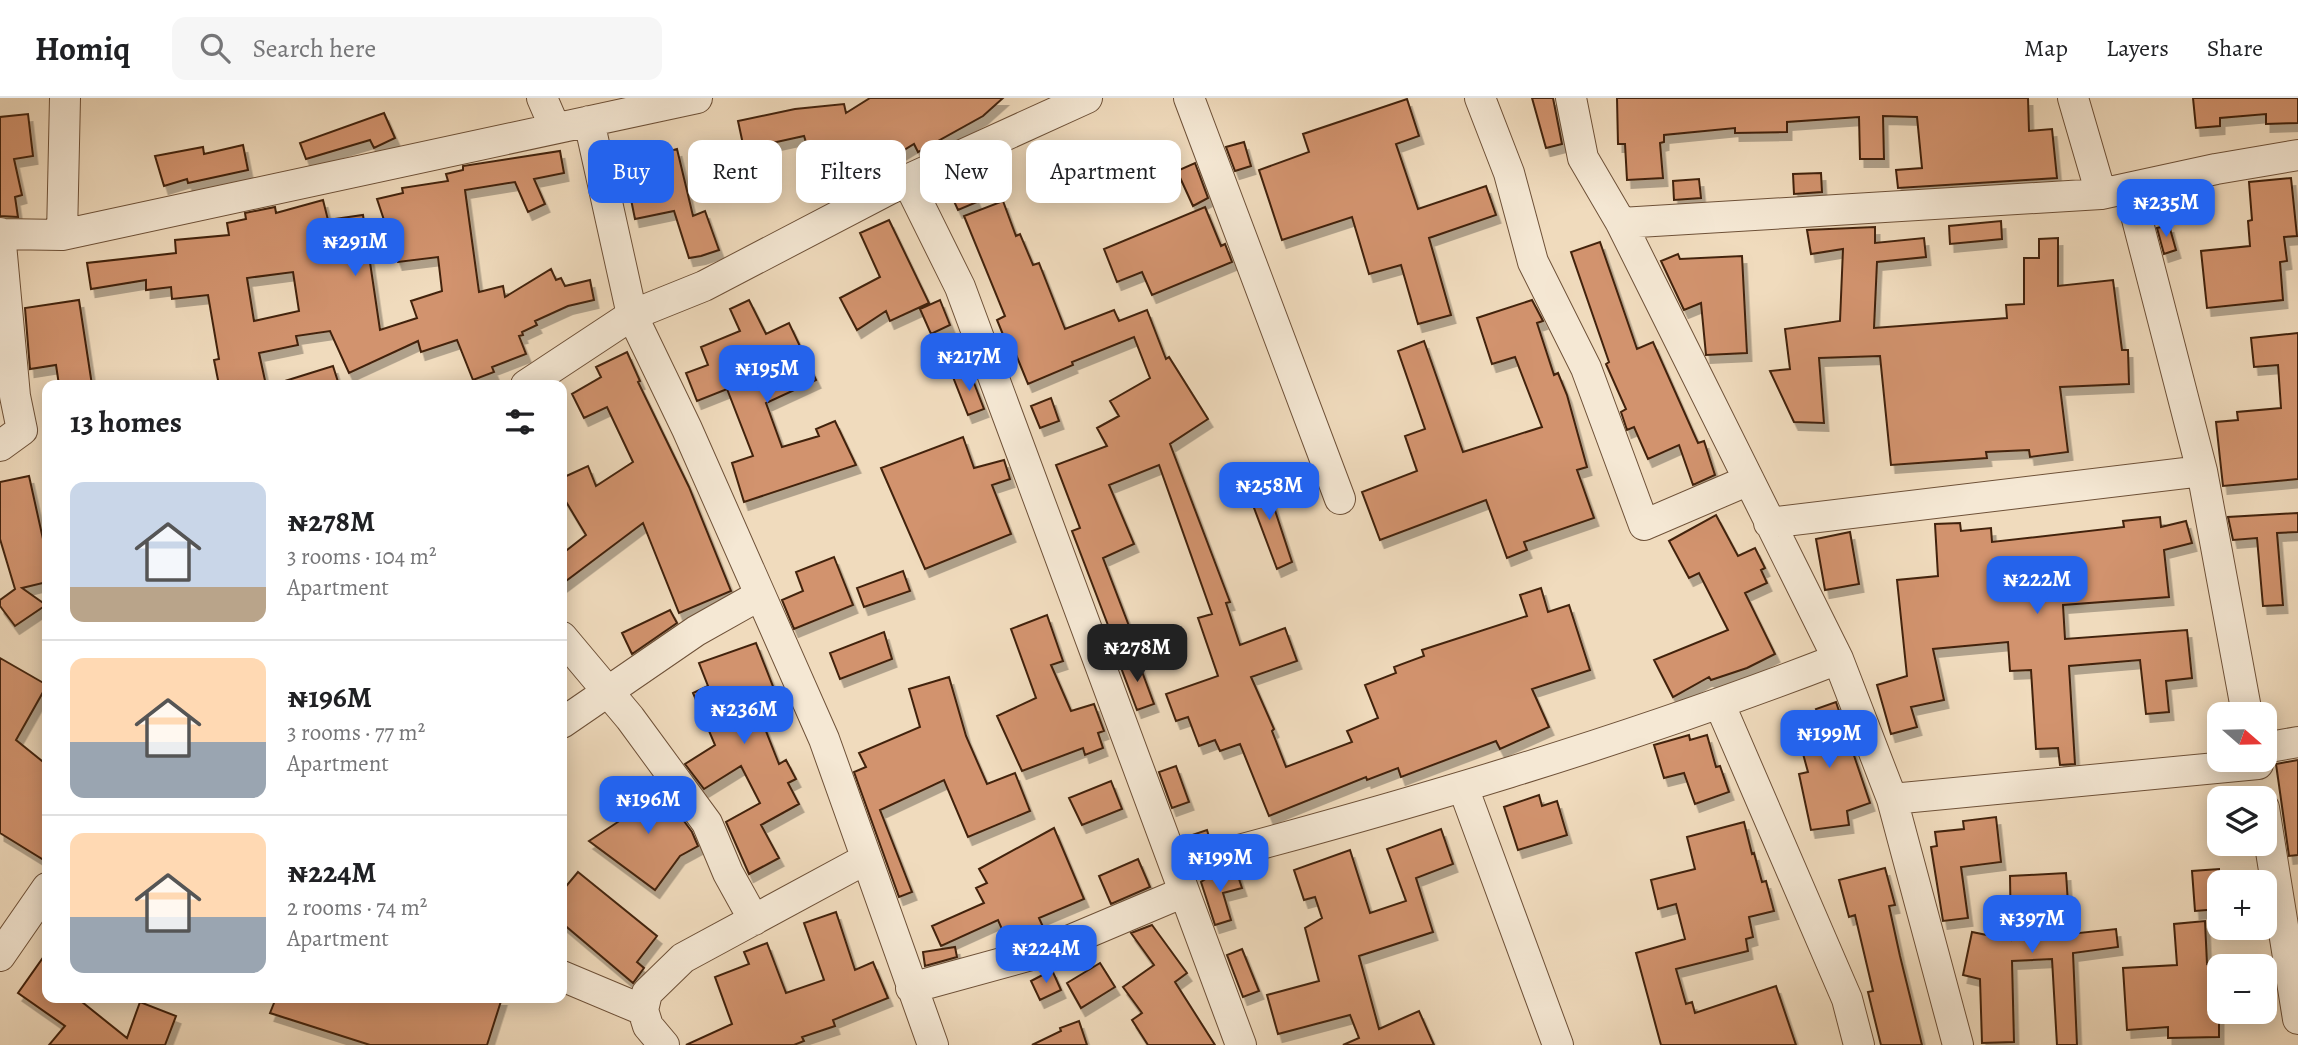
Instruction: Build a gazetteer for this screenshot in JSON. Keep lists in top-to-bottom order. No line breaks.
{"north":"right","page":{"header":"Homiq","search":"Search here","nav":["Map","Layers","Share"],"chip":["Buy","Rent","Filters","New","Apartment"],"price":["₦235M","₦291M","₦217M","₦195M","₦258M","₦222M","₦278M","₦236M","₦199M","₦196M","₦199M","₦397M","₦224M"],"heading":"13 homes","list":[{"name":"₦278M","note":"3 rooms · 104 m² · Apartment"},{"name":"₦196M","note":"3 rooms · 77 m² · Apartment"},{"name":"₦224M","note":"2 rooms · 74 m² · Apartment"}],"map_buttons":["+","−"]}}
